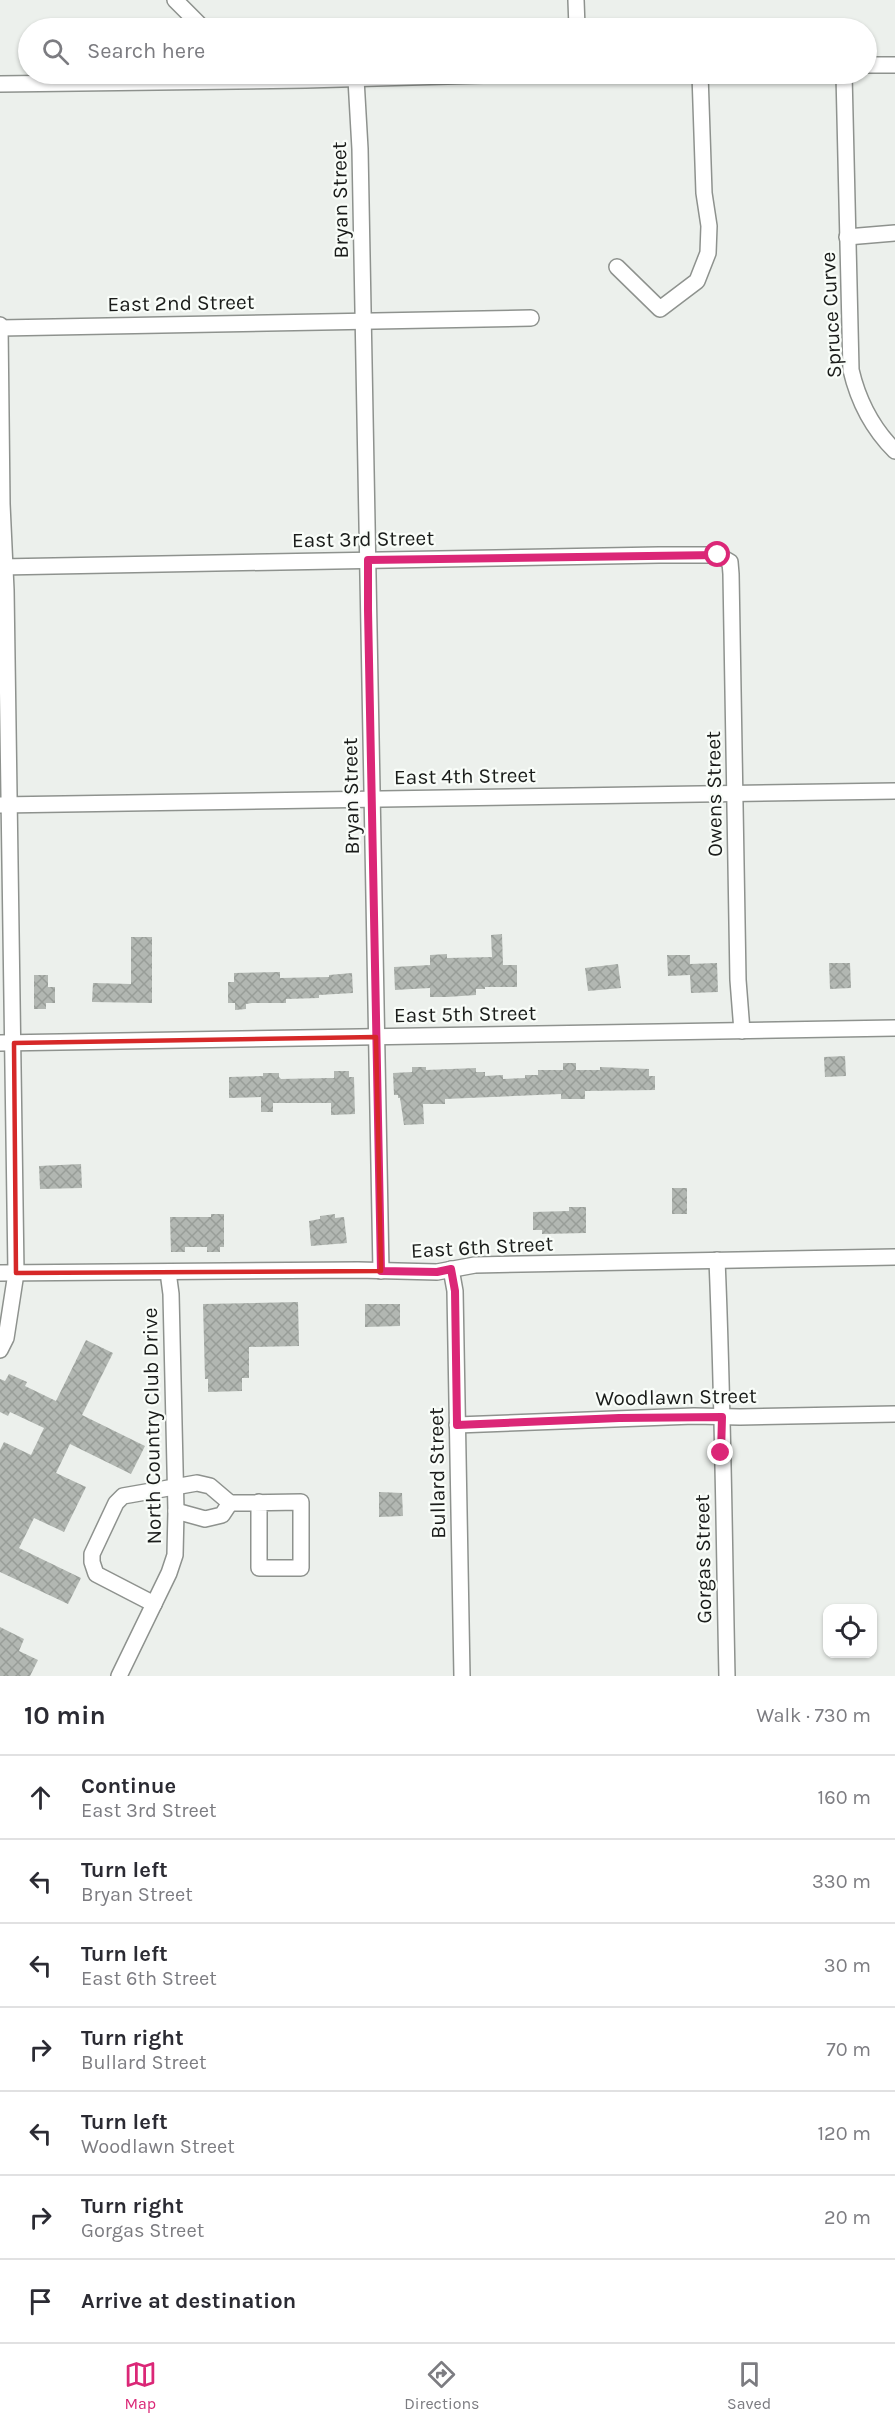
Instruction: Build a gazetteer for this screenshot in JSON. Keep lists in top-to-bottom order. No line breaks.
{"streets":{"street":["Bryan Street","East 2nd Street","Spruce Curve","East 3rd Street","East 4th Street","Owens Street","East 5th Street","East 6th Street","Woodlawn Street","North Country Club Drive","Bullard Street","Gorgas Street"]},"crossings":[["Bryan Street","East 2nd Street"],["Bryan Street","East 3rd Street"],["Bryan Street","East 4th Street"],["Bryan Street","East 5th Street"],["Bryan Street","East 6th Street"],["East 3rd Street","Owens Street"],["East 4th Street","Owens Street"],["Owens Street","East 5th Street"],["East 6th Street","North Country Club Drive"],["East 6th Street","Bullard Street"],["East 6th Street","Gorgas Street"],["Woodlawn Street","Bullard Street"],["Woodlawn Street","Gorgas Street"]],"page":{"search":"Search here","heading":["10 min","Walk · 730 m"],"list":[["Continue","East 3rd Street","160 m"],["Turn left","Bryan Street","330 m"],["Turn left","East 6th Street","30 m"],["Turn right","Bullard Street","70 m"],["Turn left","Woodlawn Street","120 m"],["Turn right","Gorgas Street","20 m"],"Arrive at destination"],"nav":["Map","Directions","Saved"]}}
